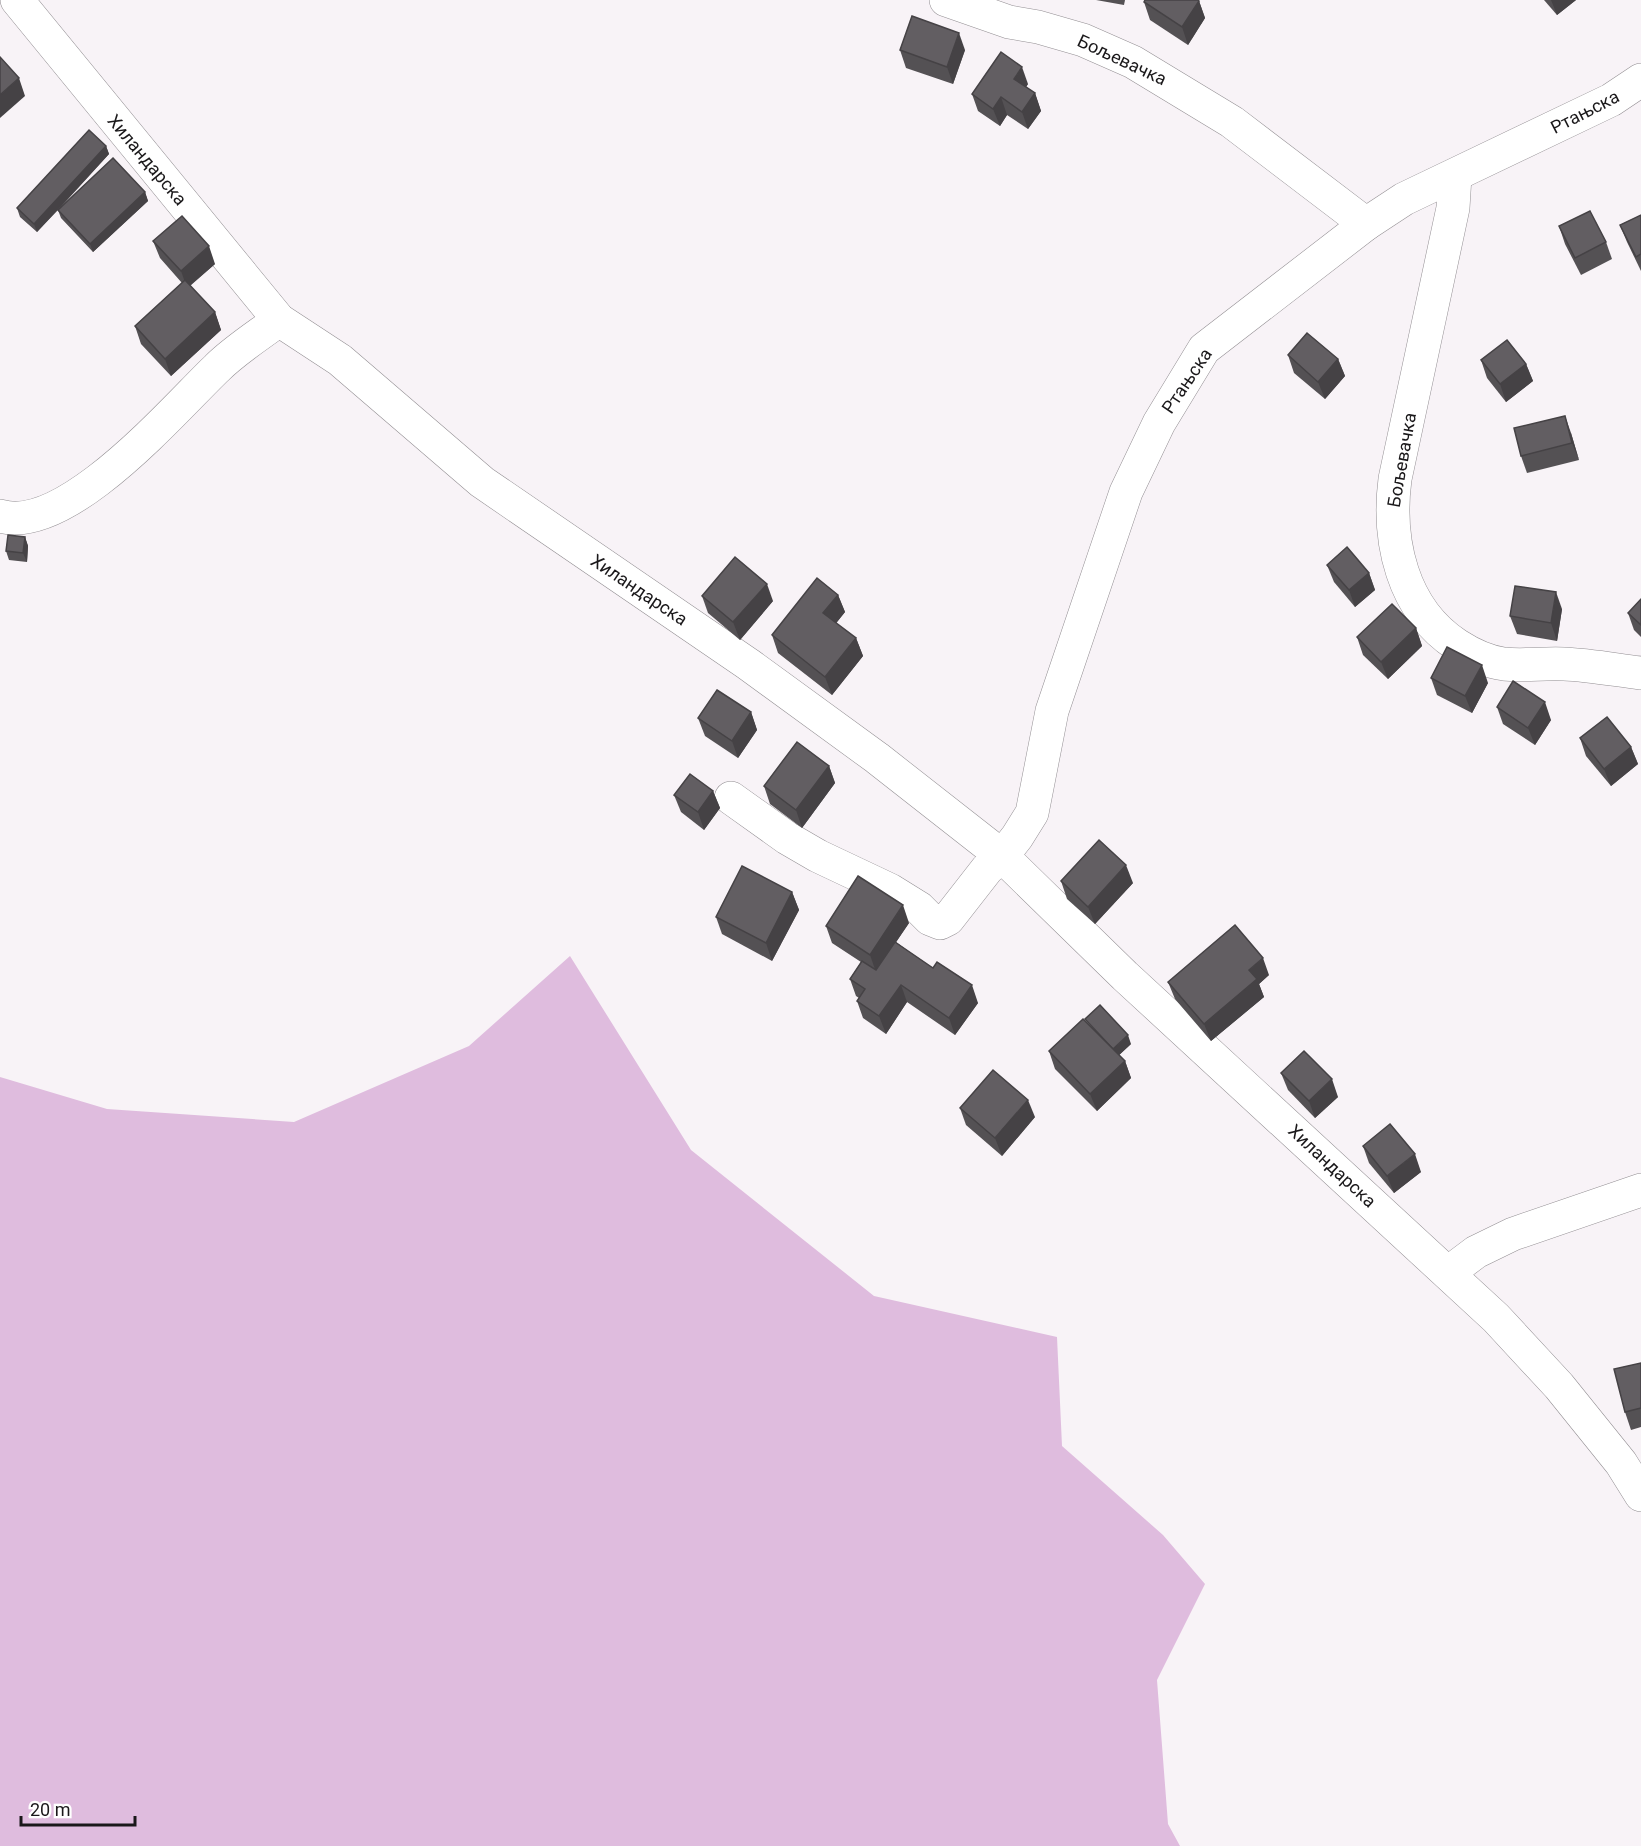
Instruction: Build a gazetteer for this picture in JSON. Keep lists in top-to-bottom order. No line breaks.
{"streets":{"street":["Бољевачка","Ртањска","Хиландарска"]},"crossings":[["Бољевачка","Ртањска"],["Ртањска","Хиландарска"]],"scale_bar":"20 m"}
